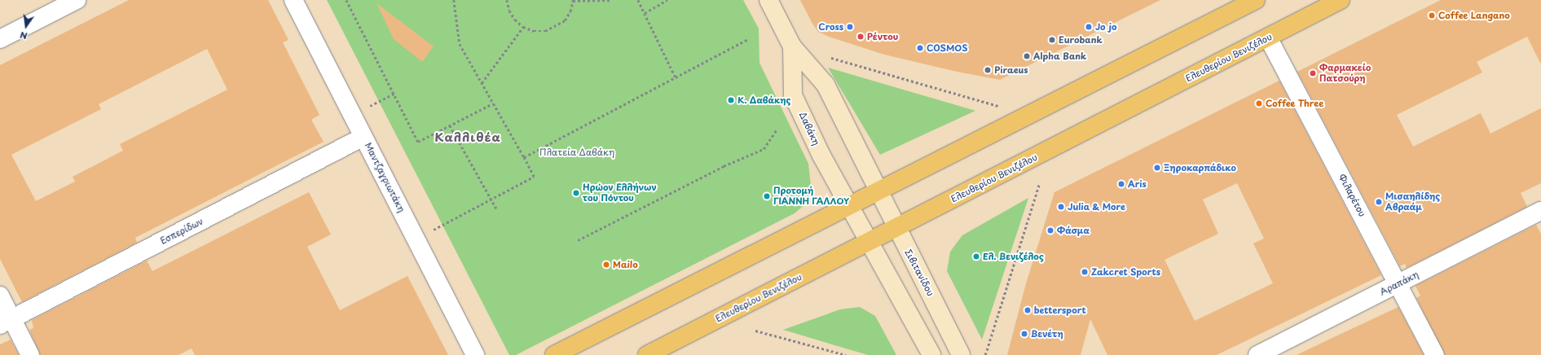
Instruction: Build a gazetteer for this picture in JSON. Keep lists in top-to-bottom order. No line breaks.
{"streets":{"main road":["Ελευθερίου Βενιζέλου","Δαβάκη","Σιβιτανίδου"],"street":["Μαντζαγριωτάκη","Φιλαρέτου","Εσπερίδων","Αραπάκη"]},"crossings":[["Ελευθερίου Βενιζέλου","Φιλαρέτου"],["Ελευθερίου Βενιζέλου","Σιβιτανίδου"],["Δαβάκη","Σιβιτανίδου"],["Μαντζαγριωτάκη","Εσπερίδων"],["Φιλαρέτου","Αραπάκη"]],"districts":["Καλλιθέα"],"parks":["Πλατεία Δαβάκη"],"places":["Coffee Langano","Cross","Jo jo","Ρέντου","Eurobank","COSMOS","Alpha Bank","Piraeus","Φαρμακείο Πατσούρη","Κ. Δαβάκης","Coffee Three","Ξηροκαρπάδικο","Aris","Ηρώον Ελλήνων του Πόντου","Προτομή ΓΙΑΝΝΗ ΓΑΛΛΟΥ","Μισαηλίδης Αβραάμ","Julia & More","Φάσμα","Ελ. Βενιζέλος","Mailo","Zakcret Sports","bettersport","Βενέτη"],"north":"bottom"}
